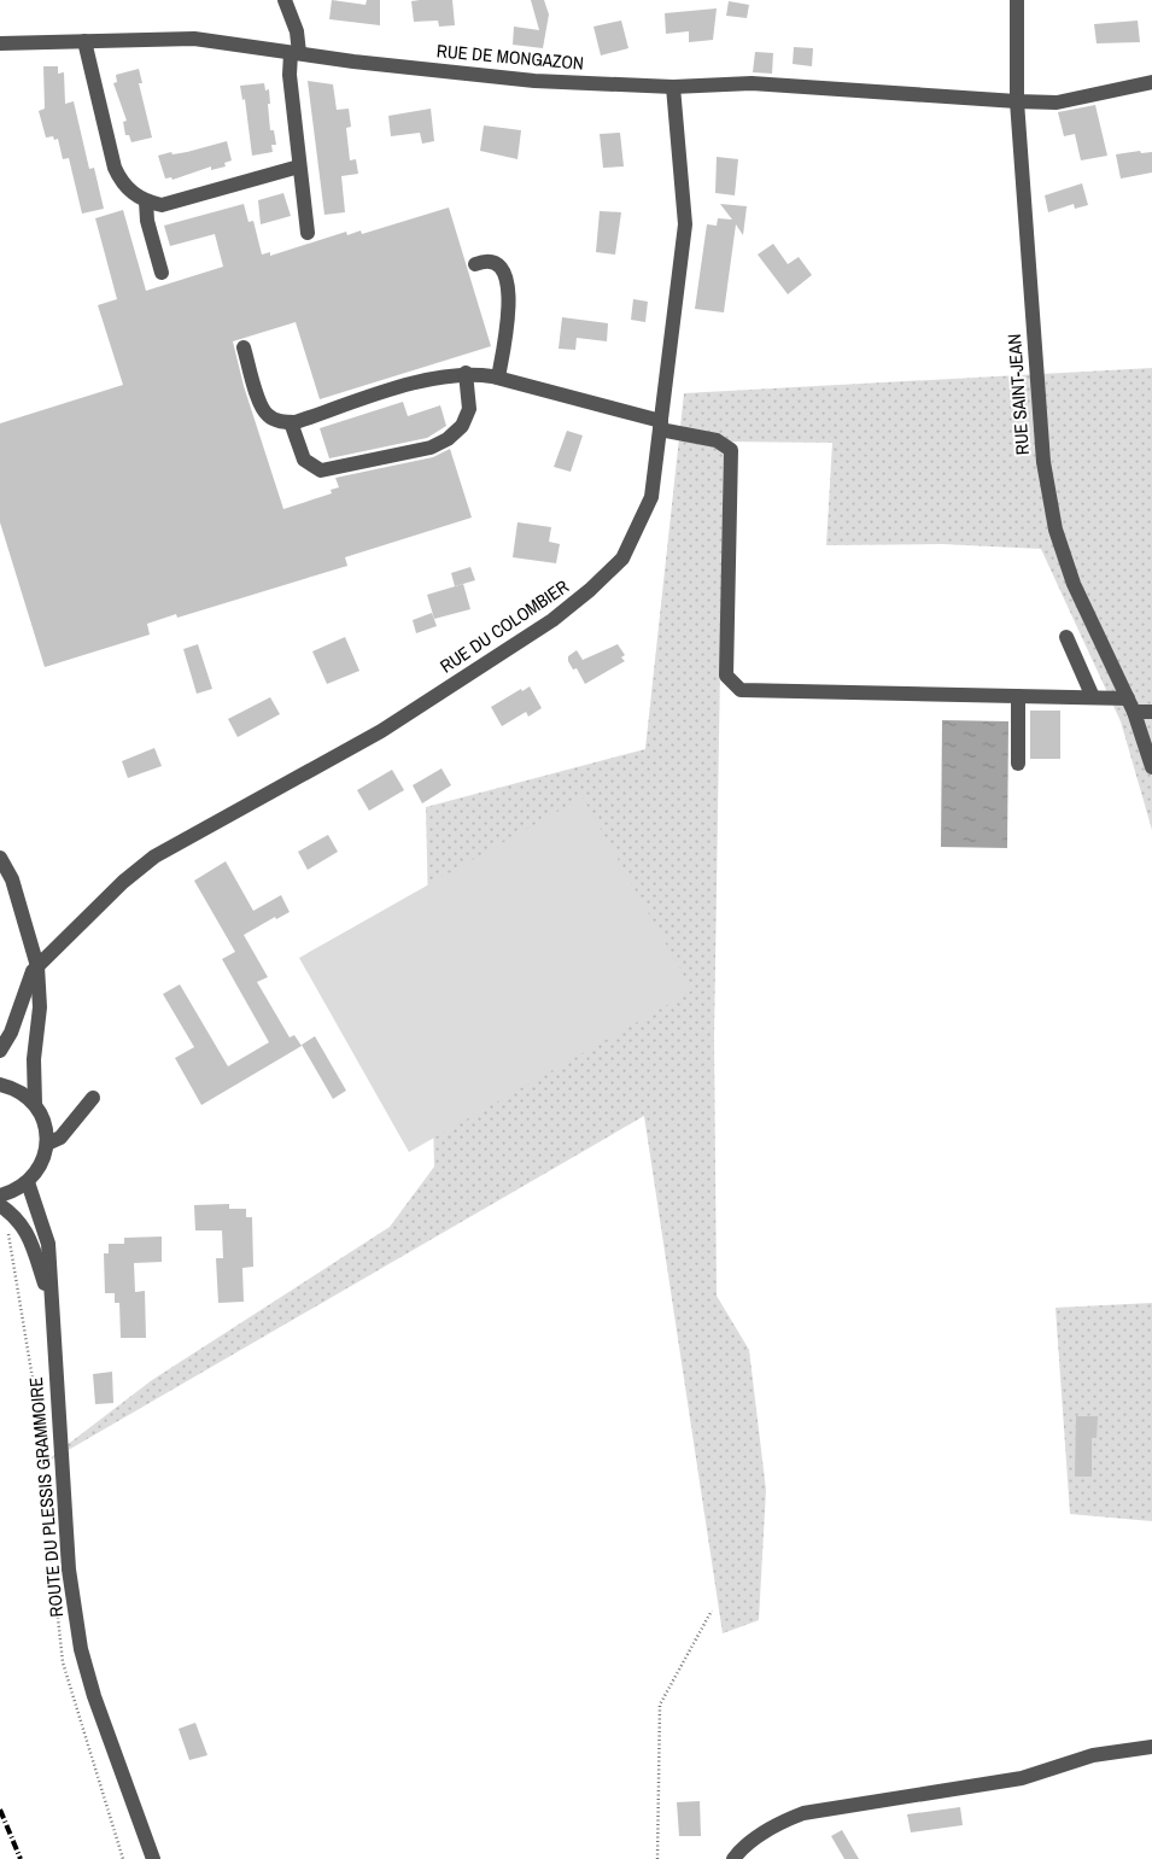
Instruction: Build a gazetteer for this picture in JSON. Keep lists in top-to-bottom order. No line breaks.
{"streets":{"street":["RUE DE MONGAZON","RUE SAINT-JEAN","RUE DU COLOMBIER","ROUTE DU PLESSIS GRAMMOIRE"]},"crossings":[["RUE DE MONGAZON","RUE SAINT-JEAN"],["RUE DE MONGAZON","RUE DU COLOMBIER"]]}
